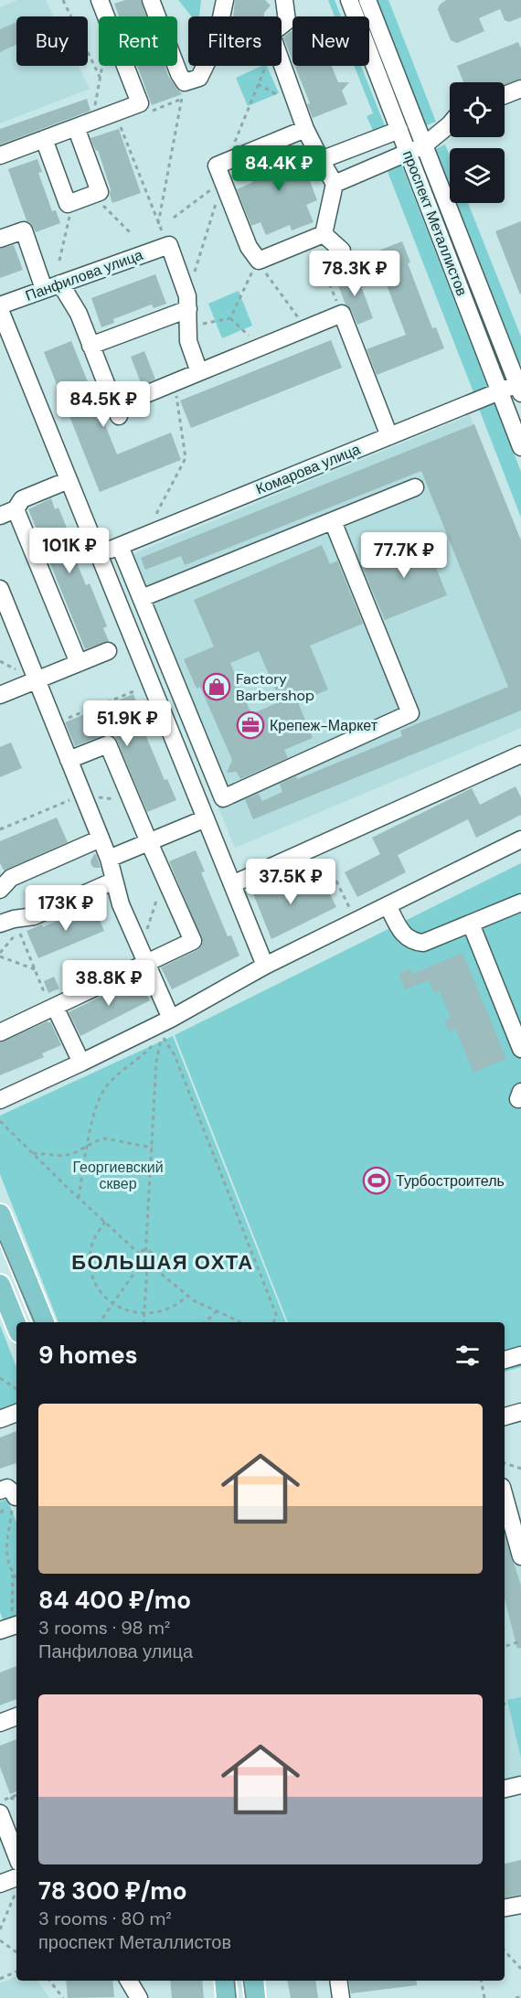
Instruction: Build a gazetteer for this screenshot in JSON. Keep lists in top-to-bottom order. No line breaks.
{"streets":{"street":["проспект Металлистов","Панфилова улица","Комарова улица"]},"crossings":[["проспект Металлистов","Комарова улица"]],"districts":["БОЛЬШАЯ ОХТА"],"parks":["Георгиевский сквер"],"places":{"shop":["Factory Barbershop"],"office":["Крепеж-Маркет"],"sports":["Турбостроитель"]},"page":{"chip":["Buy","Rent","Filters","New"],"price":["84.4K ₽","78.3K ₽","84.5K ₽","101K ₽","77.7K ₽","51.9K ₽","37.5K ₽","173K ₽","38.8K ₽"],"heading":"9 homes","list":[{"name":"84 400 ₽/mo","note":"3 rooms · 98 m² · Панфилова улица"},{"name":"78 300 ₽/mo","note":"3 rooms · 80 m² · проспект Металлистов"}]}}
